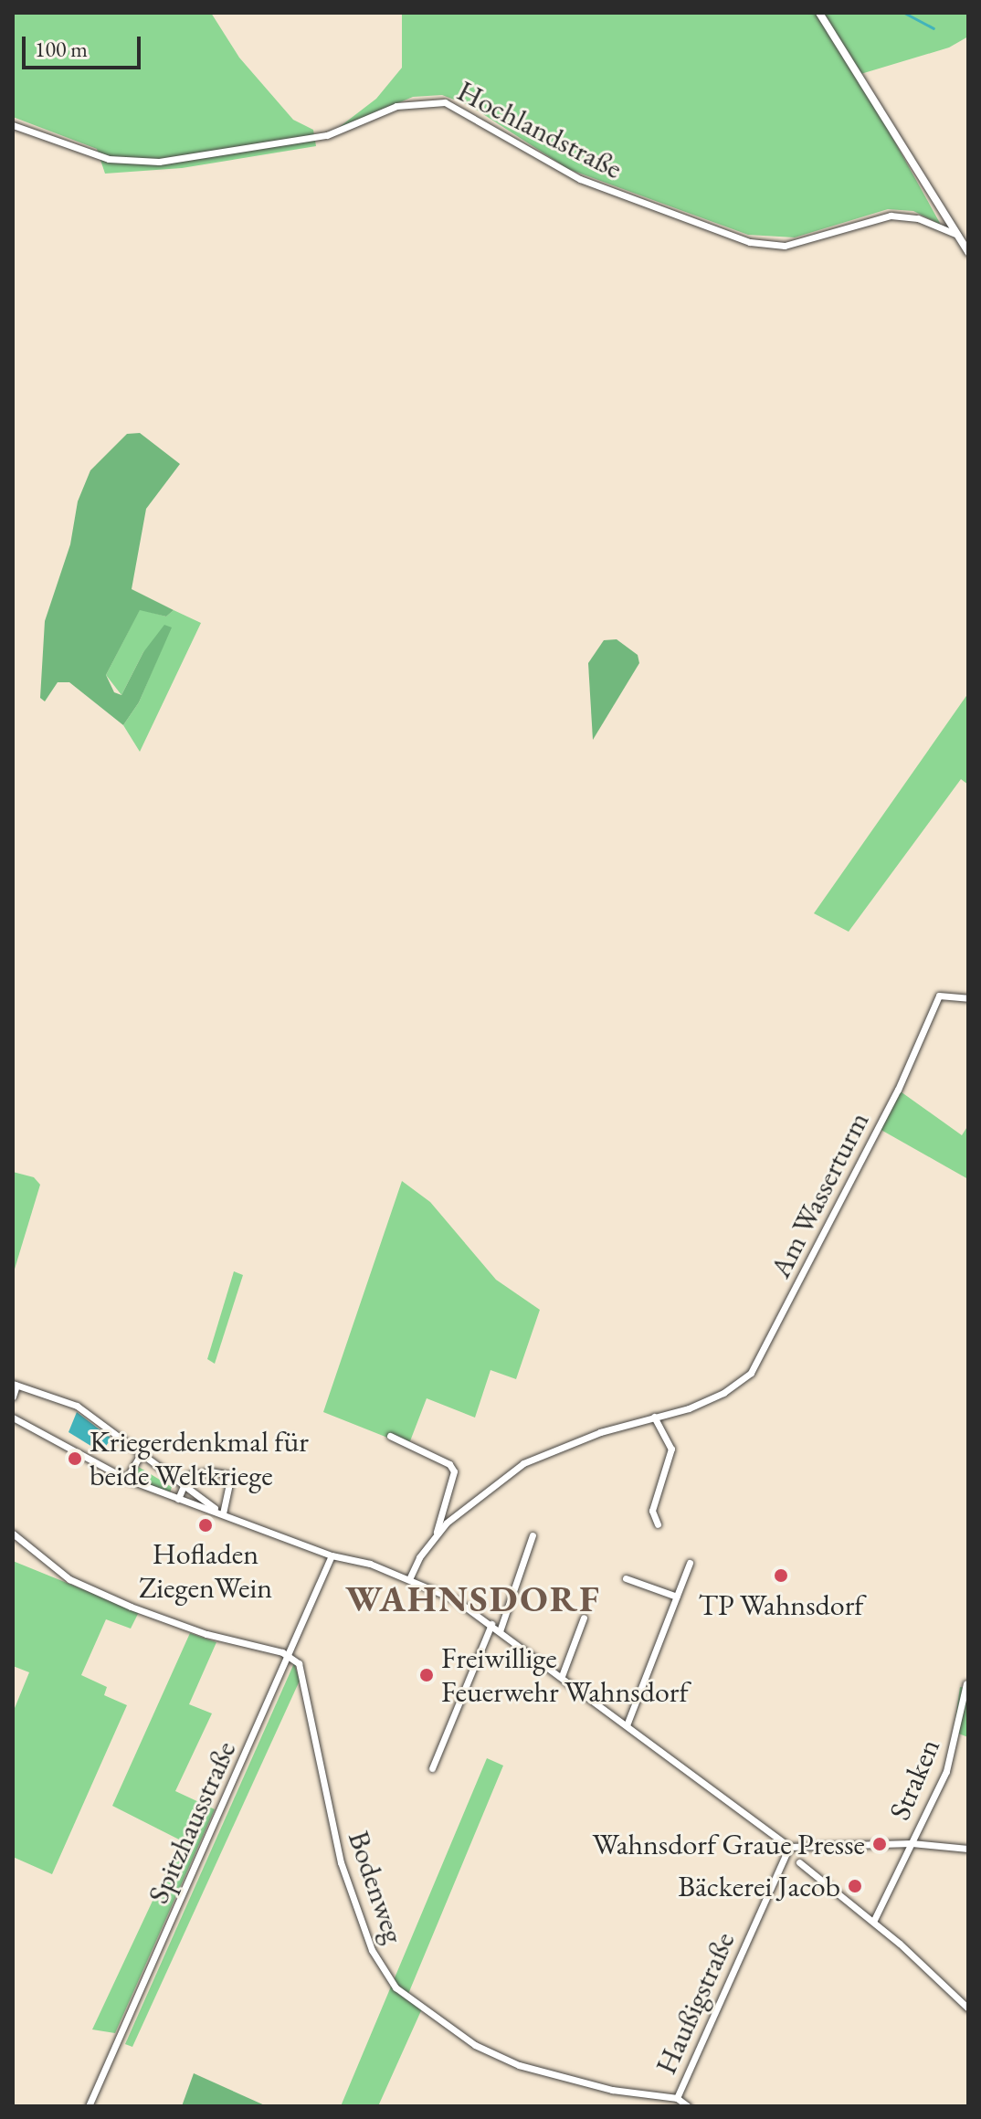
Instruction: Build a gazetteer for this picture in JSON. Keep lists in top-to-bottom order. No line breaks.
{"streets":{"street":["Hochlandstraße","Am Wasserturm","Straken","Spitzhausstraße","Bodenweg","Haußigstraße"]},"crossings":[["Spitzhausstraße","Bodenweg"],["Bodenweg","Haußigstraße"]],"districts":["WAHNSDORF"],"places":["Kriegerdenkmal für beide Weltkriege","Hofladen ZiegenWein","TP Wahnsdorf","Freiwillige Feuerwehr Wahnsdorf","Wahnsdorf Graue Presse","Bäckerei Jacob"],"scale_bar":"100 m"}
